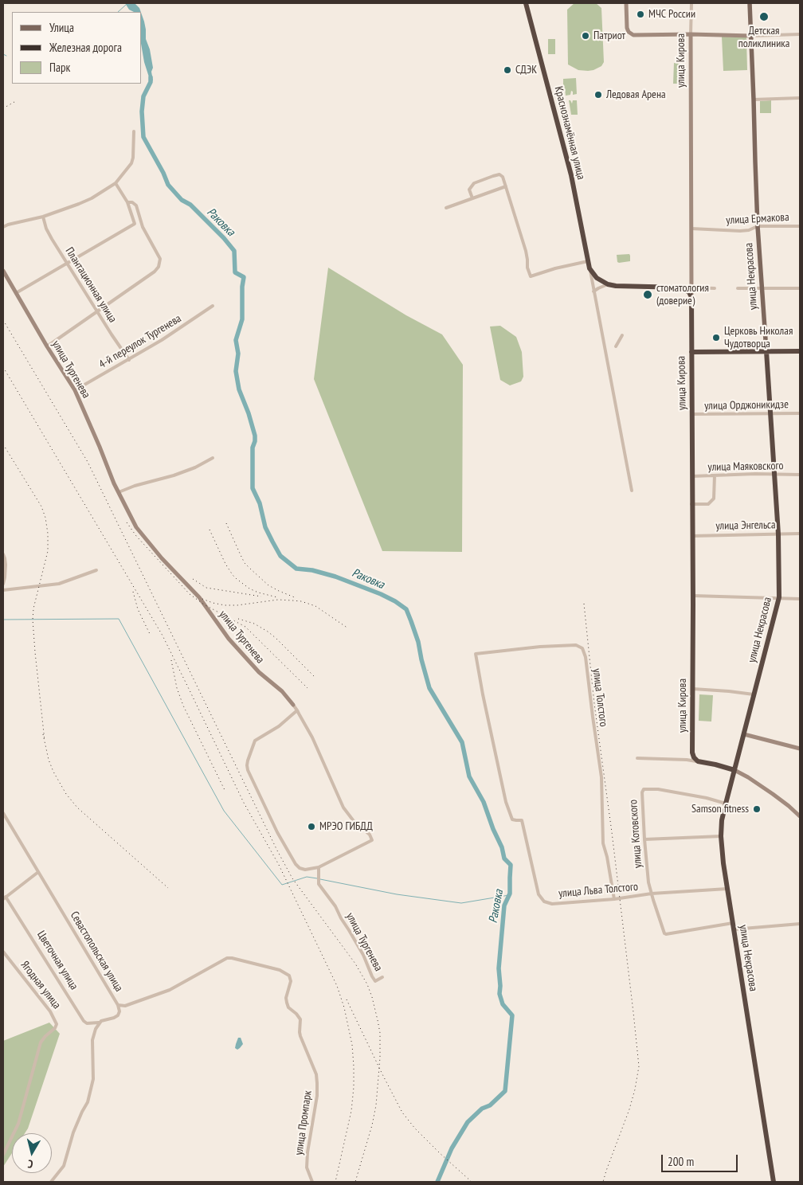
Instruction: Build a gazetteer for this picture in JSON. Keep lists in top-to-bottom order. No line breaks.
{"streets":{"highway":["улица Кирова","Краснознамённая улица","улица Некрасова"],"street":["улица Ермакова","Плантационная улица","4-й переулок Тургенева","улица Тургенева","улица Орджоникидзе","улица Маяковского","улица Энгельса","улица Толстого","улица Котовского","улица Льва Толстого","Севастопольская улица","Цветочная улица","Ягодная улица","улица Промпарк"]},"crossings":[["улица Кирова","улица Ермакова"],["улица Кирова","улица Орджоникидзе"],["улица Кирова","улица Маяковского"],["улица Кирова","улица Энгельса"],["улица Ермакова","улица Некрасова"],["улица Некрасова","улица Орджоникидзе"],["улица Некрасова","улица Маяковского"],["улица Некрасова","улица Энгельса"],["улица Некрасова","улица Котовского"],["улица Некрасова","улица Льва Толстого"],["Плантационная улица","4-й переулок Тургенева"],["4-й переулок Тургенева","улица Тургенева"],["улица Толстого","улица Льва Толстого"],["улица Котовского","улица Льва Толстого"],["Севастопольская улица","улица Промпарк"]],"water":["Раковка"],"places":["МЧС России","Детская поликлиника","Патриот","СДЭК","Ледовая Арена","стоматология (доверие)","Церковь Николая Чудотворца","Samson fitness","МРЭО ГИБДД"],"legend":["Улица","Железная дорога","Парк"],"scale_bar":"200 m","north":"bottom"}
